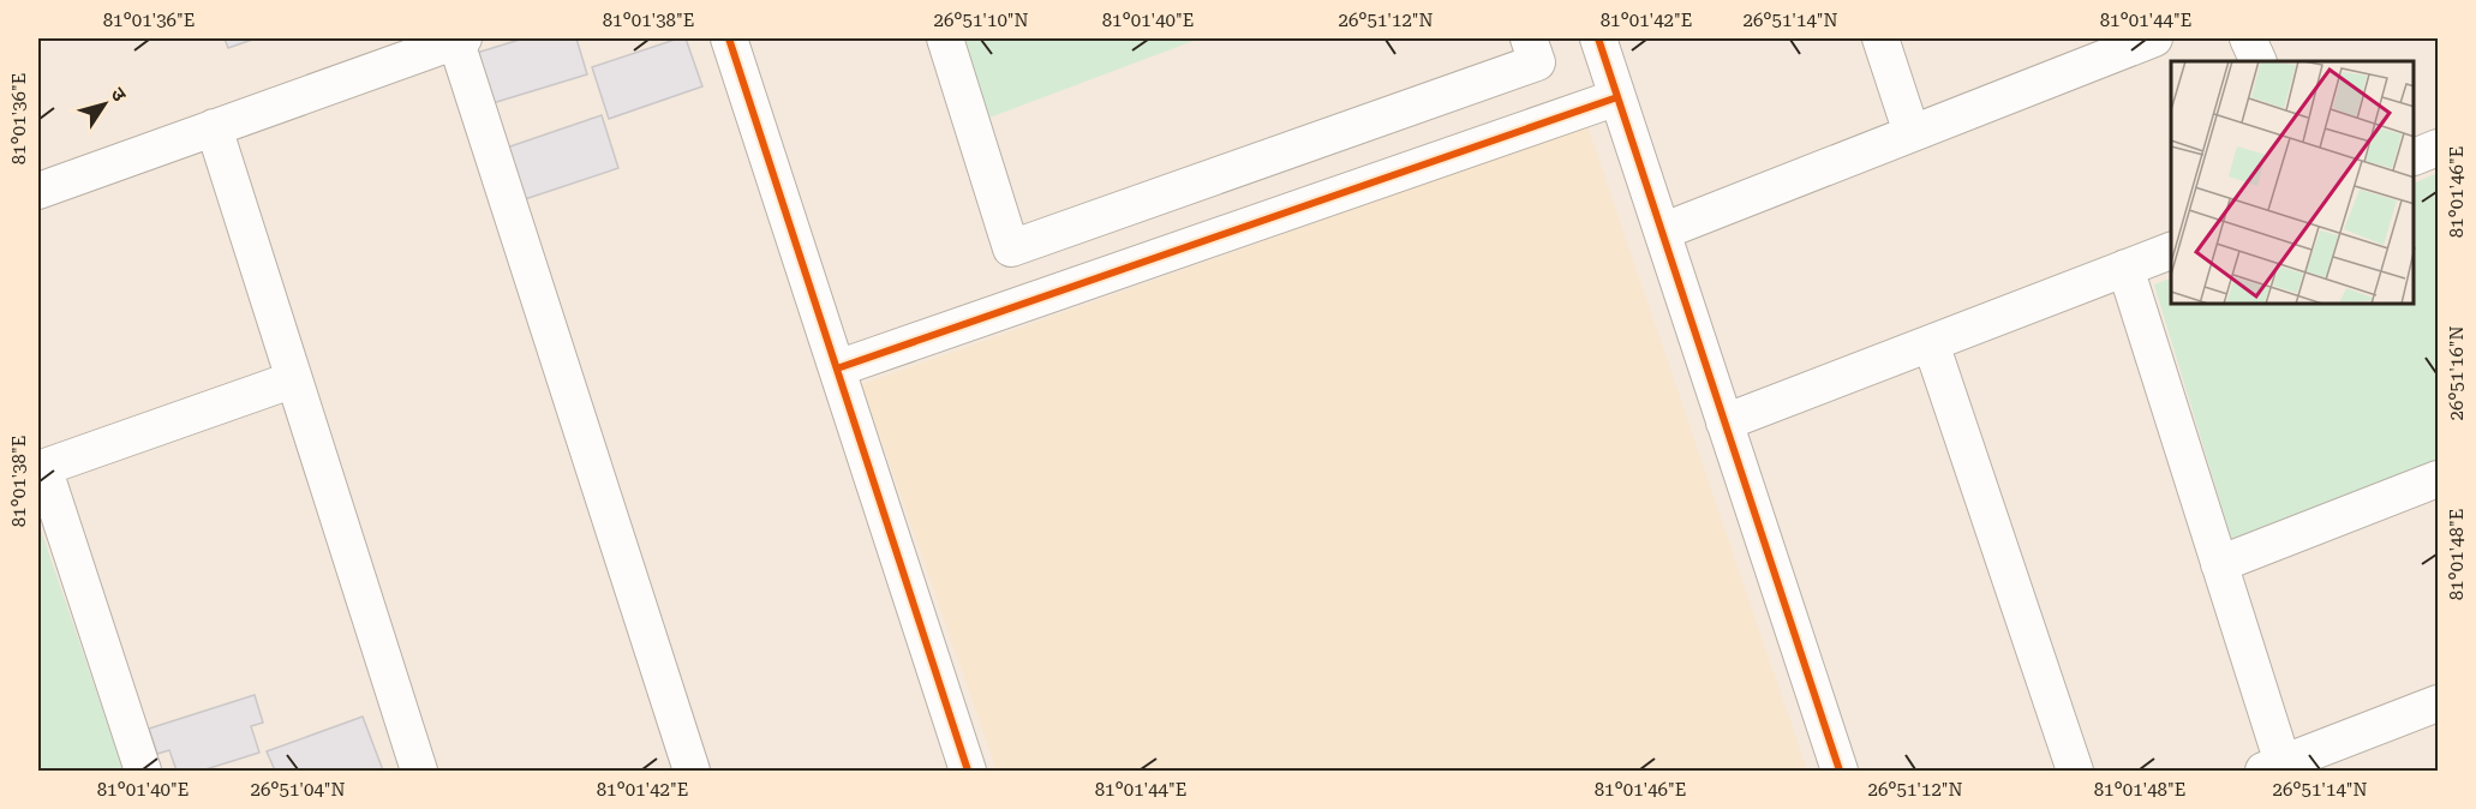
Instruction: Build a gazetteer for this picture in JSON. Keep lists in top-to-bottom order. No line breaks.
{"north":"top right","coordinates":["81°01'36\"E","81°01'38\"E","26°51'10\"N","81°01'40\"E","26°51'12\"N","81°01'42\"E","26°51'14\"N","81°01'44\"E","81°01'46\"E","26°51'16\"N","81°01'48\"E","26°51'04\"N"]}
